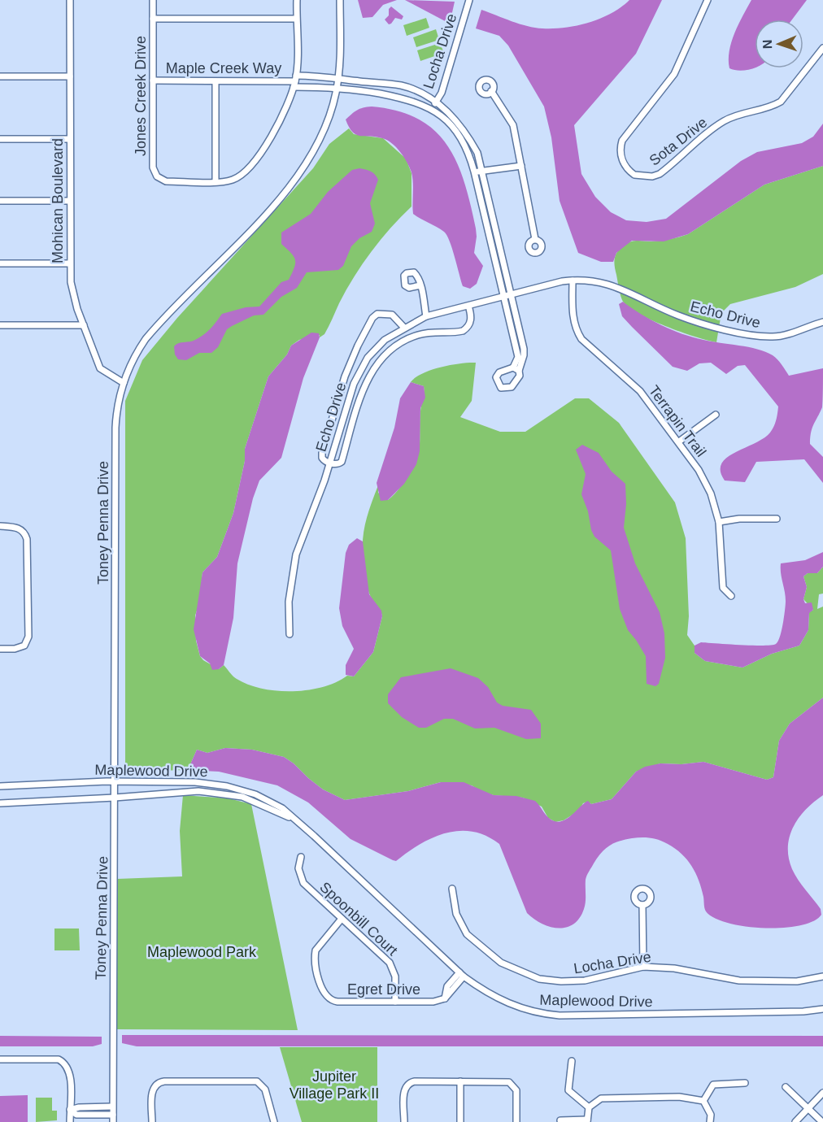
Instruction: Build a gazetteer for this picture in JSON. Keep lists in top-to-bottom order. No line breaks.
{"streets":{"street":["Locha Drive","Maple Creek Way","Jones Creek Drive","Sota Drive","Mohican Boulevard","Echo Drive","Terrapin Trail","Toney Penna Drive","Maplewood Drive","Spoonbill Court","Egret Drive"]},"crossings":[["Locha Drive","Maple Creek Way"],["Maple Creek Way","Jones Creek Drive"],["Maple Creek Way","Echo Drive"],["Maple Creek Way","Toney Penna Drive"],["Mohican Boulevard","Toney Penna Drive"],["Echo Drive","Terrapin Trail"],["Toney Penna Drive","Maplewood Drive"],["Maplewood Drive","Egret Drive"],["Spoonbill Court","Egret Drive"]],"parks":["Maplewood Park","Jupiter Village Park II"],"north":"left"}
